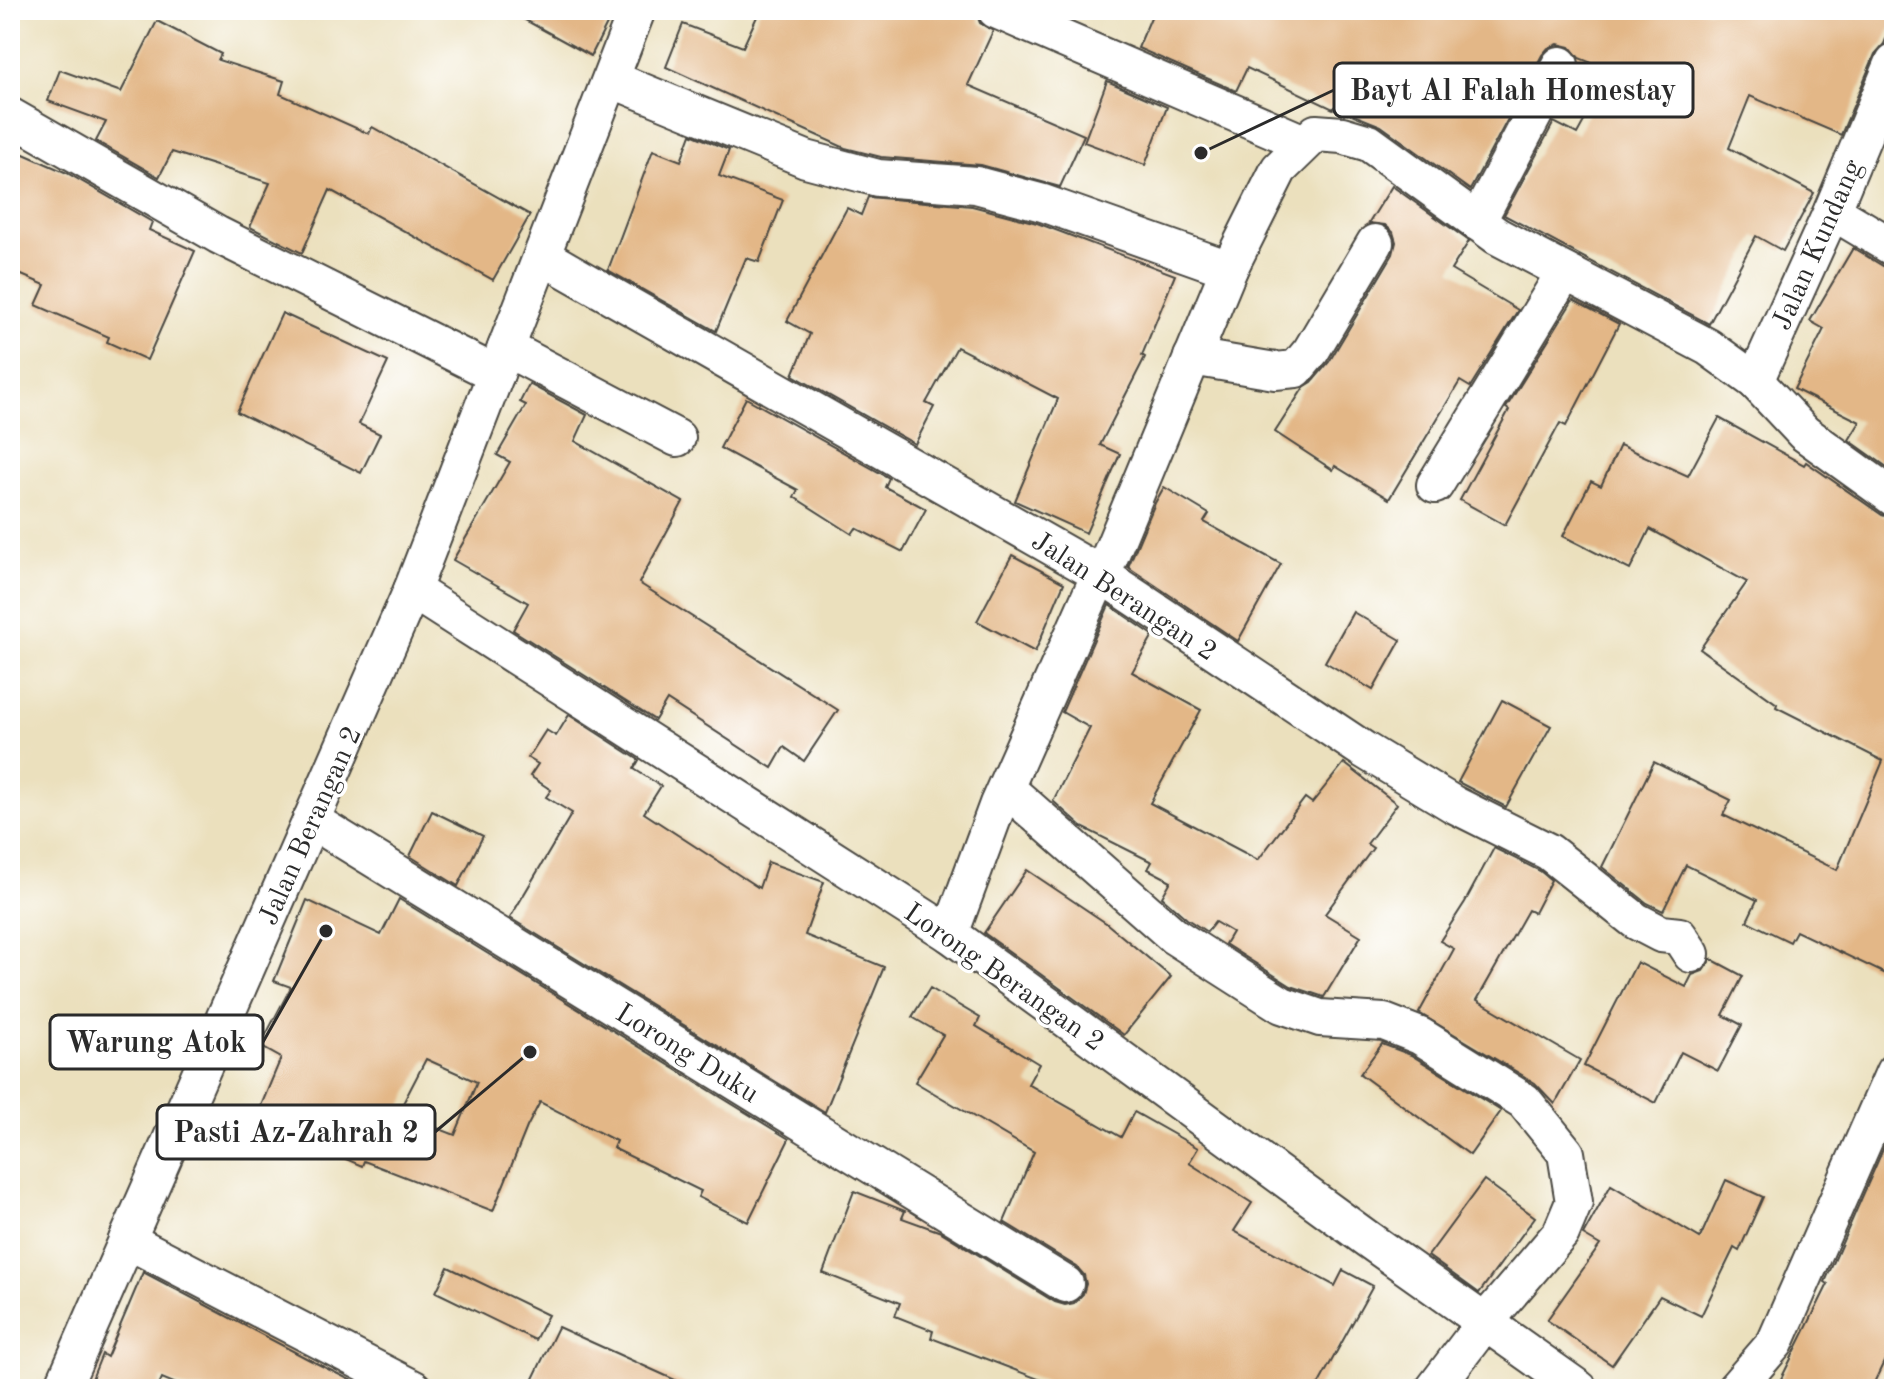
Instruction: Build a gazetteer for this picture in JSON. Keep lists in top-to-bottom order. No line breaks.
{"streets":{"street":["Jalan Kundang","Jalan Berangan 2","Lorong Berangan 2","Lorong Duku"]},"crossings":[["Jalan Berangan 2","Lorong Berangan 2"],["Jalan Berangan 2","Lorong Duku"]],"places":["Bayt Al Falah Homestay","Warung Atok","Pasti Az-Zahrah 2"]}
